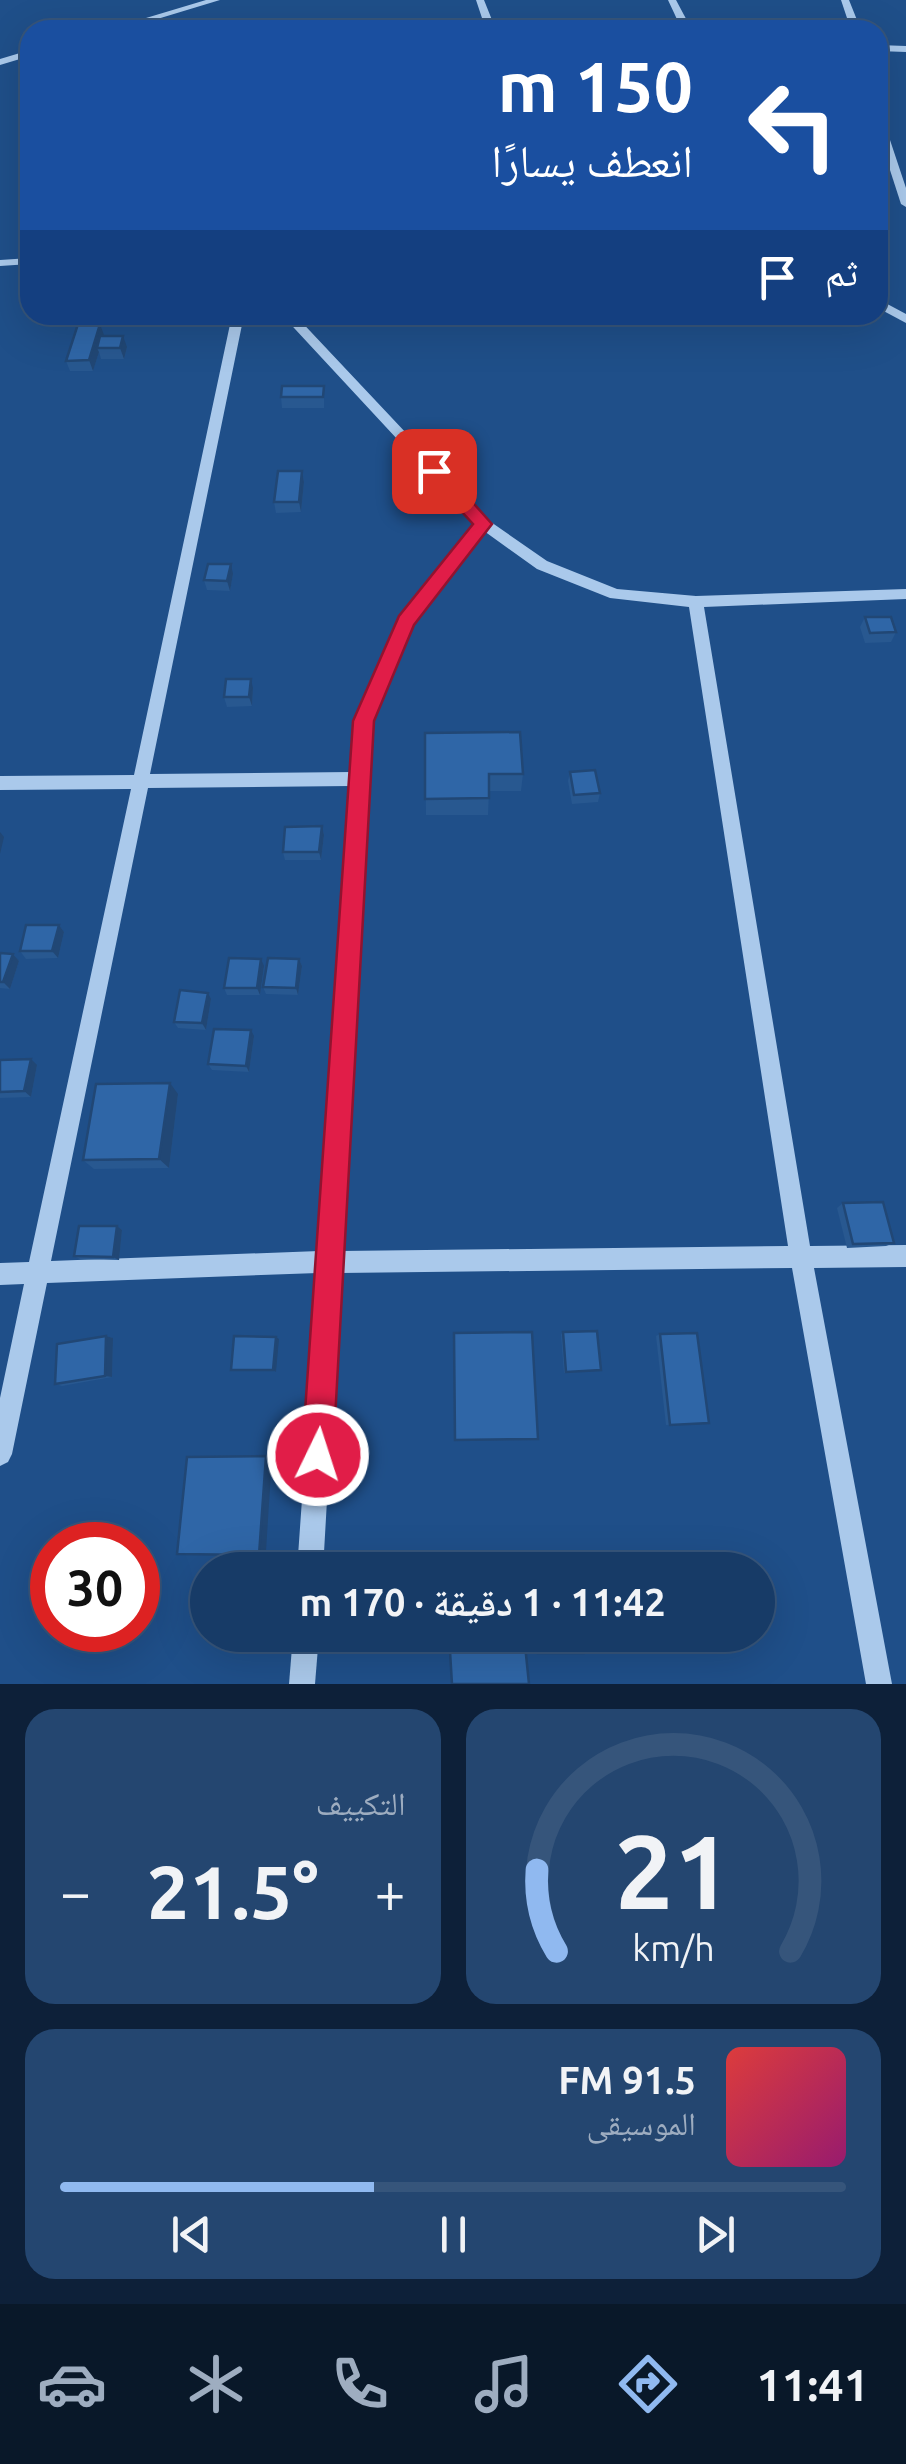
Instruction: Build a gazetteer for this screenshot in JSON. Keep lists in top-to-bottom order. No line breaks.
{"page":{"turn":["150 m","انعطف يسارًا"],"then":"ثم","limit":"30","trip":"11:42 · 1 دقيقة · 170 m","tile":"التكييف","heat":["−","21.5°","+"],"song":["91.5 FM","الموسيقى"],"tabs":"11:41","gauge":["21","km/h"]}}
